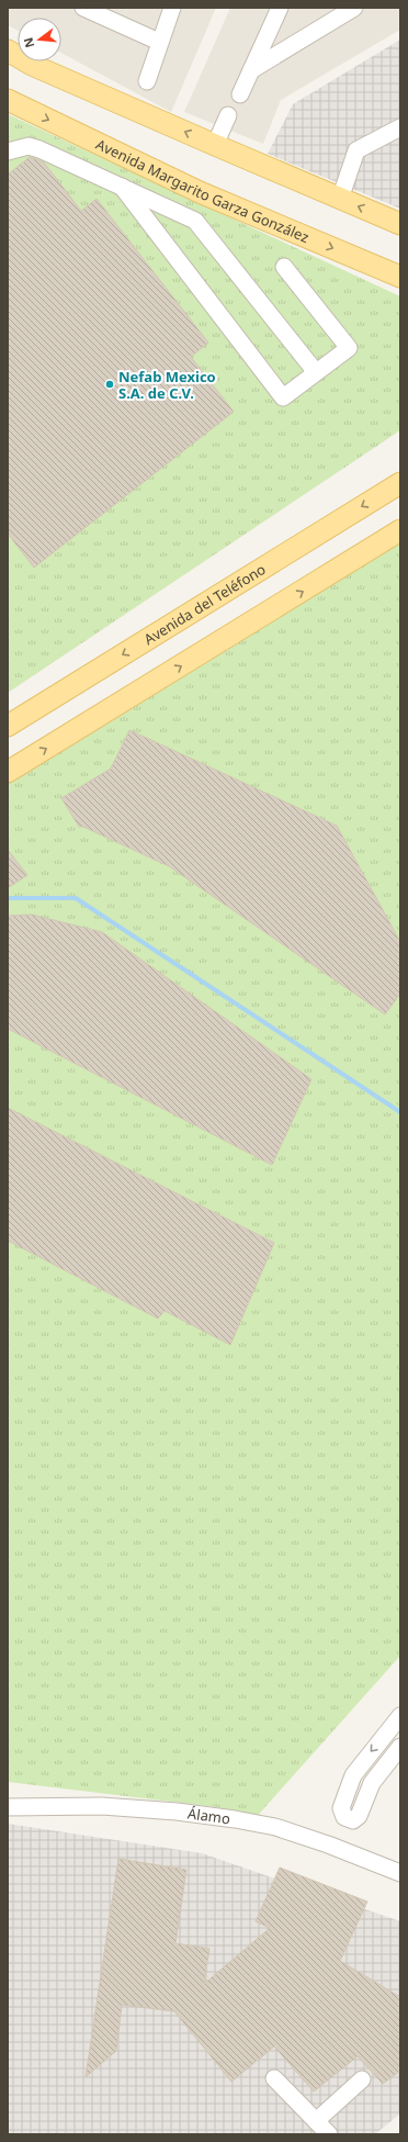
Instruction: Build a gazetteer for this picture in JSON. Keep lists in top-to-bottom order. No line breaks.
{"streets":{"main road":["Avenida Margarito Garza González","Avenida del Teléfono"],"street":["Álamo"]},"places":["Nefab Mexico S.A. de C.V."],"north":"left"}
